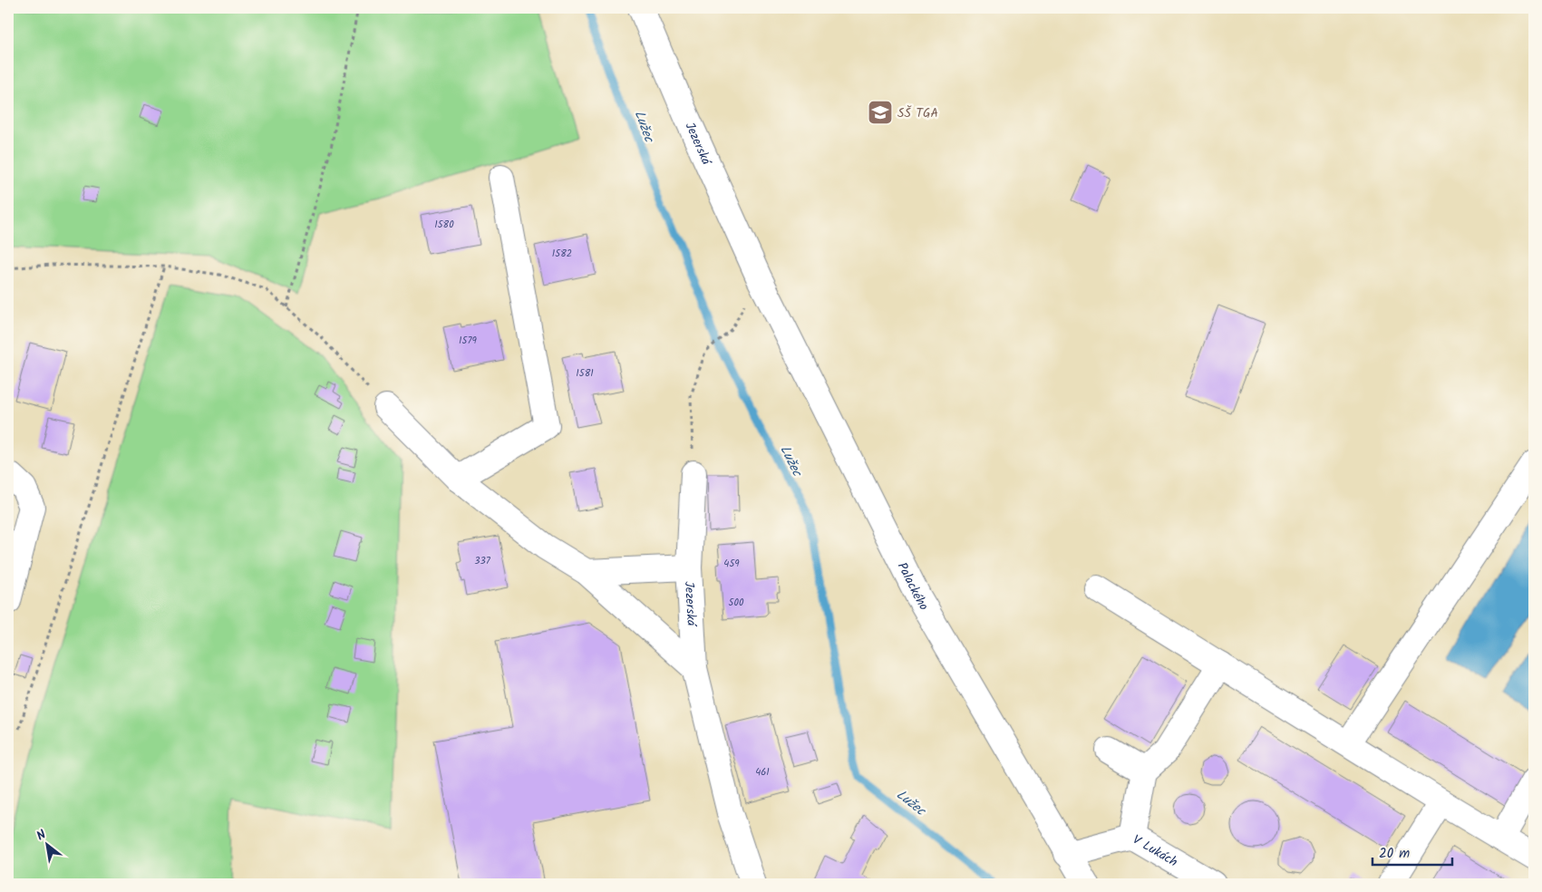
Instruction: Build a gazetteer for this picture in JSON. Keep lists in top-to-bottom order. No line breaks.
{"streets":{"street":["Jezerská","Palackého","V Lukách"]},"crossings":[["Jezerská","Palackého"],["Palackého","V Lukách"]],"water":["Lužec"],"places":{"school or university":["SŠ TGA"]},"house_numbers":["1580","1582","1579","1581","337","459","500","461"],"scale_bar":"20 m","north":"top left"}
